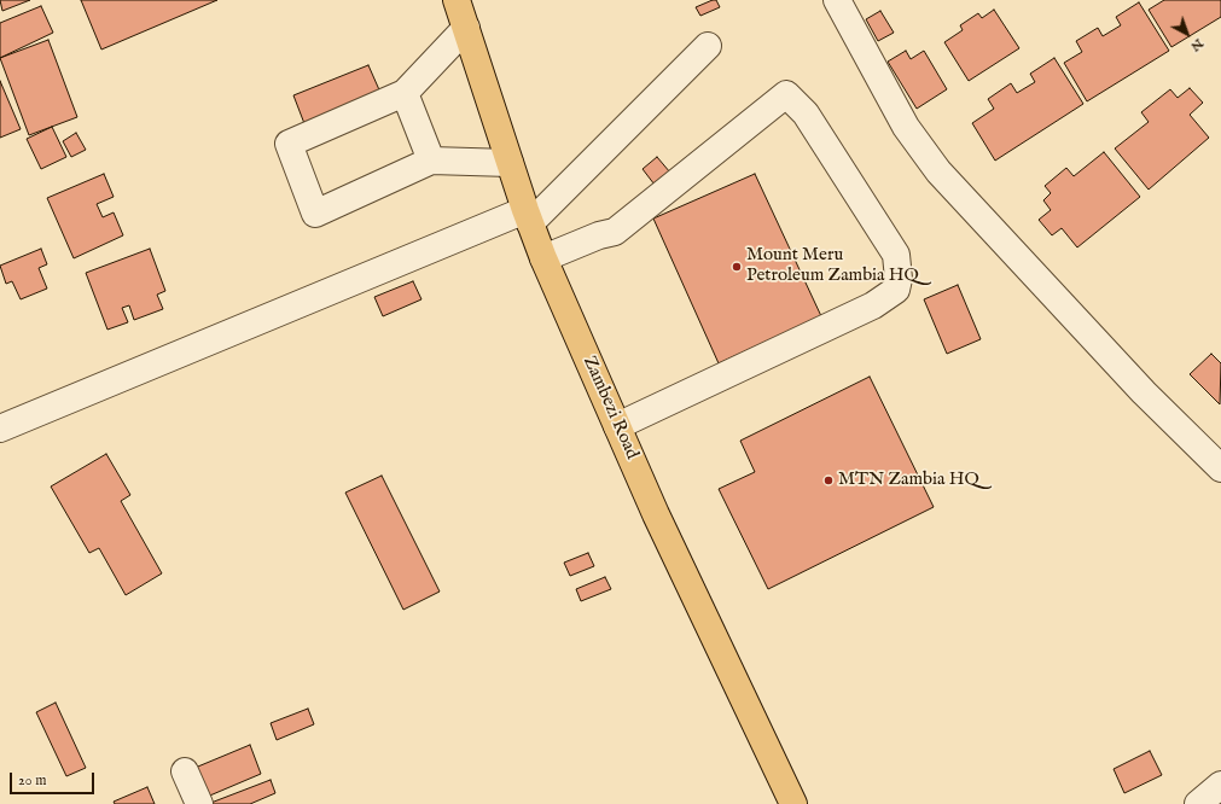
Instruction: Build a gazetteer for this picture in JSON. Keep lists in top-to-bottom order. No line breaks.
{"streets":{"main road":["Zambezi Road"]},"places":["Mount Meru Petroleum Zambia HQ","MTN Zambia HQ"],"scale_bar":"20 m","north":"bottom right"}
